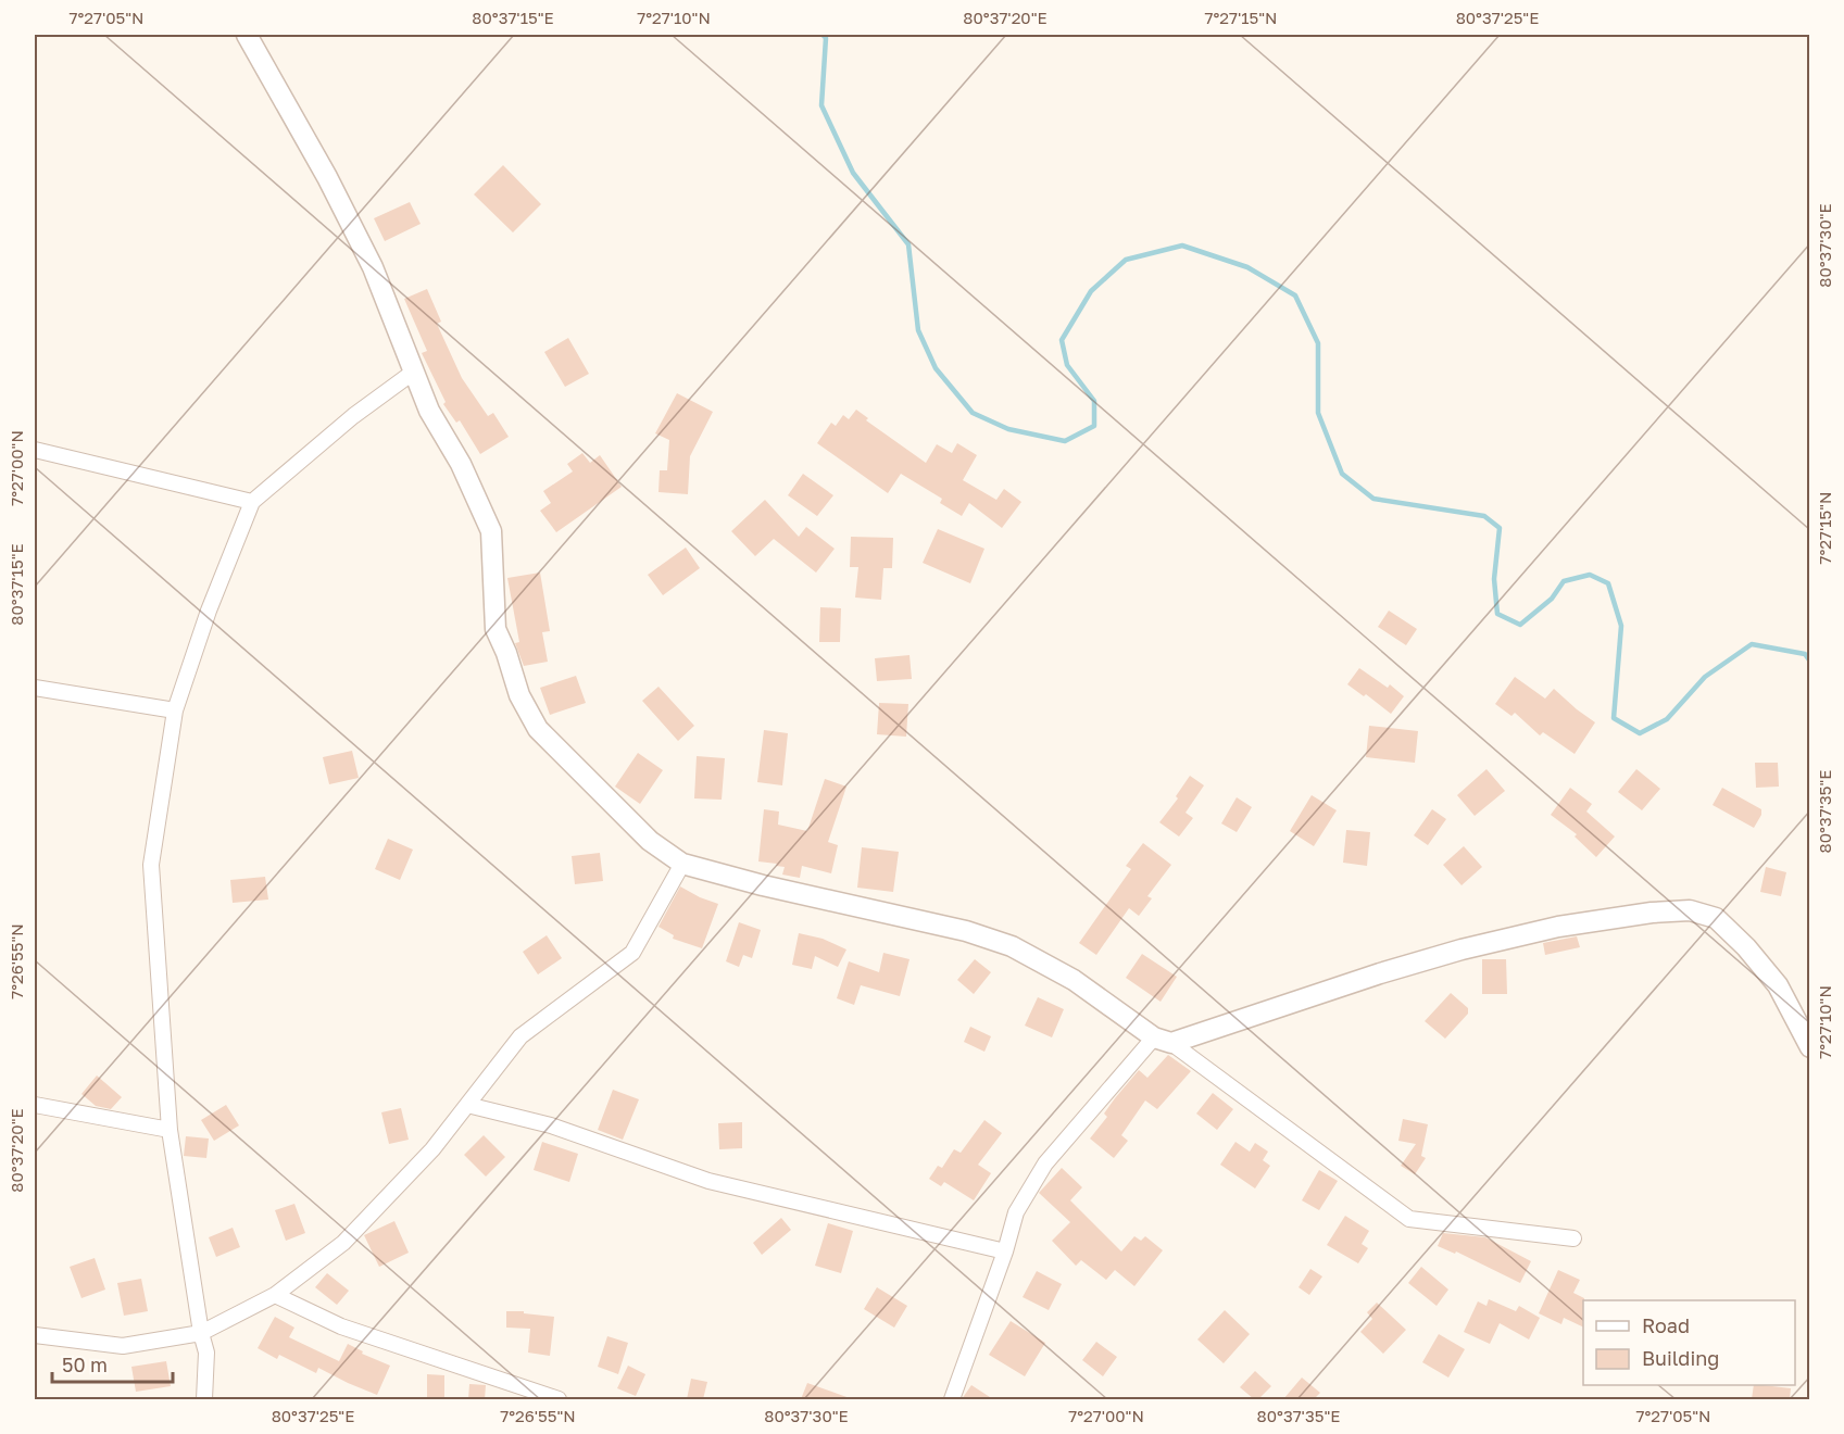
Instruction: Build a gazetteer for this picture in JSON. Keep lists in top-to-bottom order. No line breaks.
{"legend":["Road","Building"],"scale_bar":"50 m","coordinates":["7°27'05\"N","80°37'15\"E","7°27'10\"N","80°37'20\"E","7°27'15\"N","80°37'25\"E","80°37'30\"E","7°27'00\"N","80°37'35\"E","7°26'55\"N"]}
